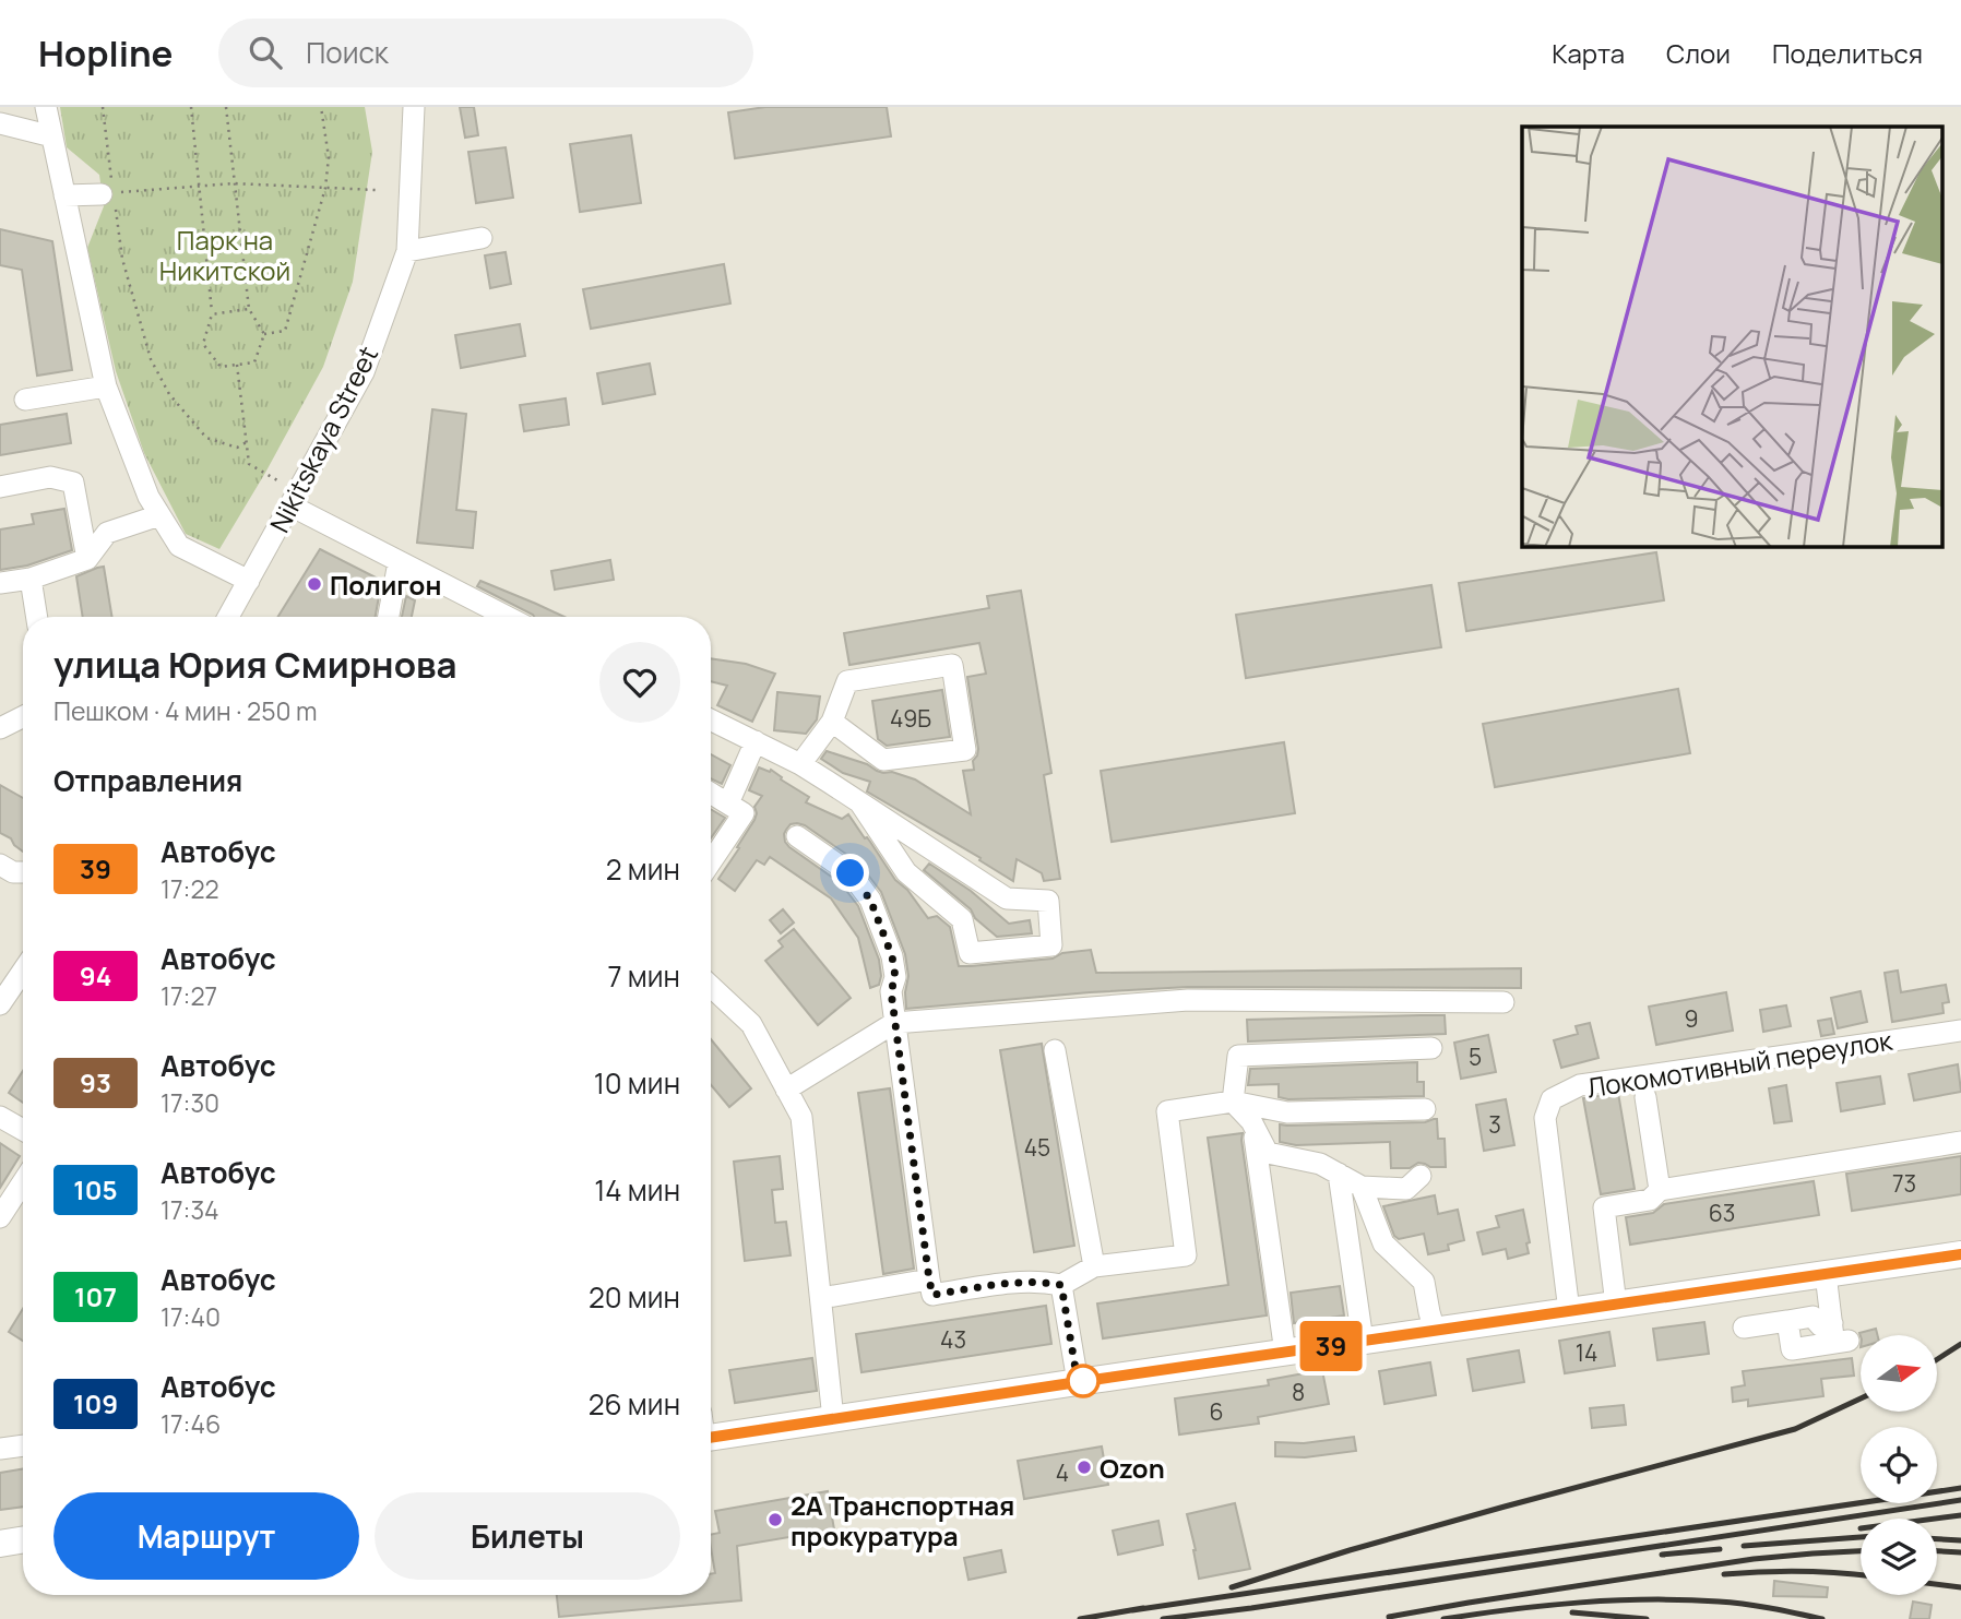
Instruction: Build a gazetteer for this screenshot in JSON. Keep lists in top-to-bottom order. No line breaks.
{"streets":{"street":["Nikitskaya Street","Локомотивный переулок"]},"parks":["Парк на Никитской"],"places":["Полигон","Ozon","2А Транспортная прокуратура"],"lines":["bus line 39"],"house_numbers":["49Б","9","5","3","45","73","63","43","14","8","6","4"],"north":"right","page":{"header":"Hopline","search":"Поиск","nav":["Карта","Слои","Поделиться"],"on_map":"39","heading":[["улица Юрия Смирнова","Пешком · 4 мин · 250 m"],"Отправления"],"list":[{"mark":"39","name":"Автобус","note":"17:22","value":"2 мин"},{"mark":"94","name":"Автобус","note":"17:27","value":"7 мин"},{"mark":"93","name":"Автобус","note":"17:30","value":"10 мин"},{"mark":"105","name":"Автобус","note":"17:34","value":"14 мин"},{"mark":"107","name":"Автобус","note":"17:40","value":"20 мин"},{"mark":"109","name":"Автобус","note":"17:46","value":"26 мин"}],"buttons":["Маршрут","Билеты"]}}
